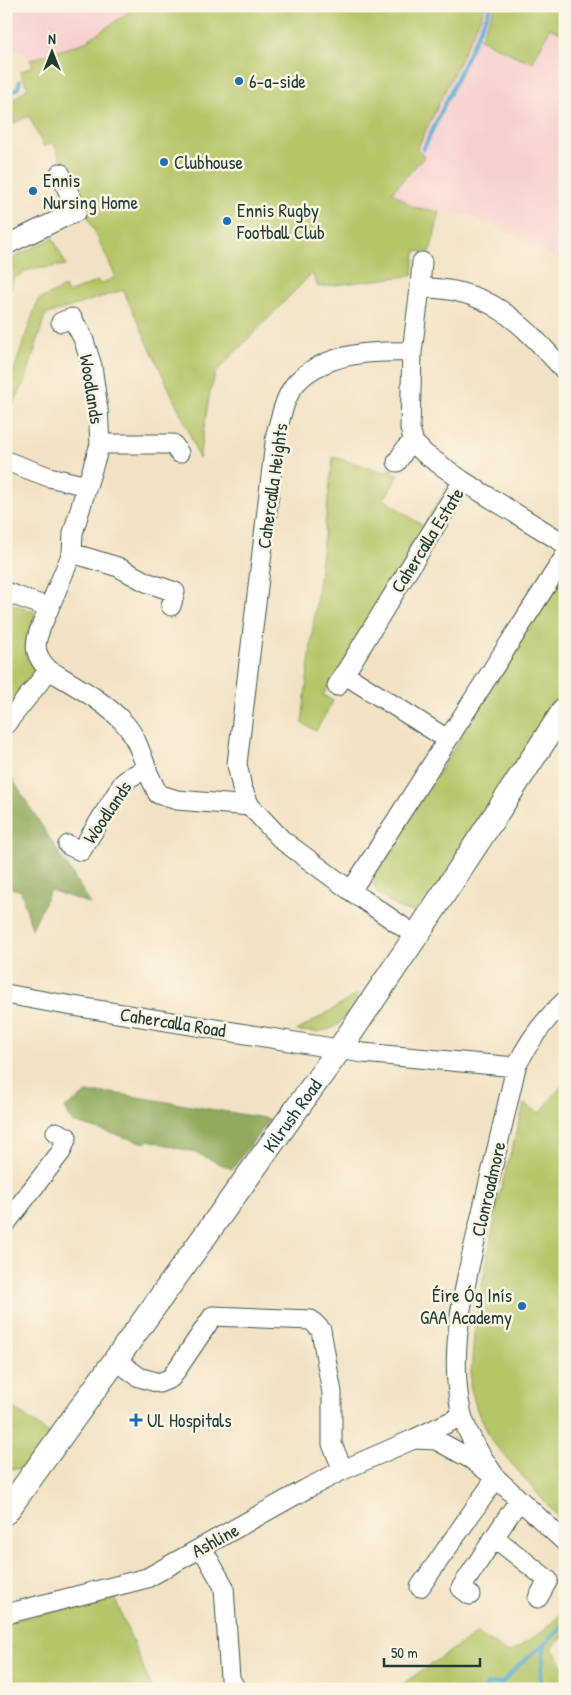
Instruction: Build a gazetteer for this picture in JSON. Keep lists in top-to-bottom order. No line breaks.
{"streets":{"main road":["Kilrush Road"],"street":["Woodlands","Cahercalla Heights","Cahercalla Estate","Cahercalla Road","Clonroadmore","Ashline"]},"crossings":[["Woodlands","Cahercalla Heights"],["Cahercalla Road","Kilrush Road"],["Clonroadmore","Ashline"]],"places":{"other":["6-a-side","Clubhouse","Ennis Nursing Home","Ennis Rugby Football Club","Éire Óg Inís GAA Academy"],"health":["UL Hospitals"]},"scale_bar":"50 m","north":"top"}
